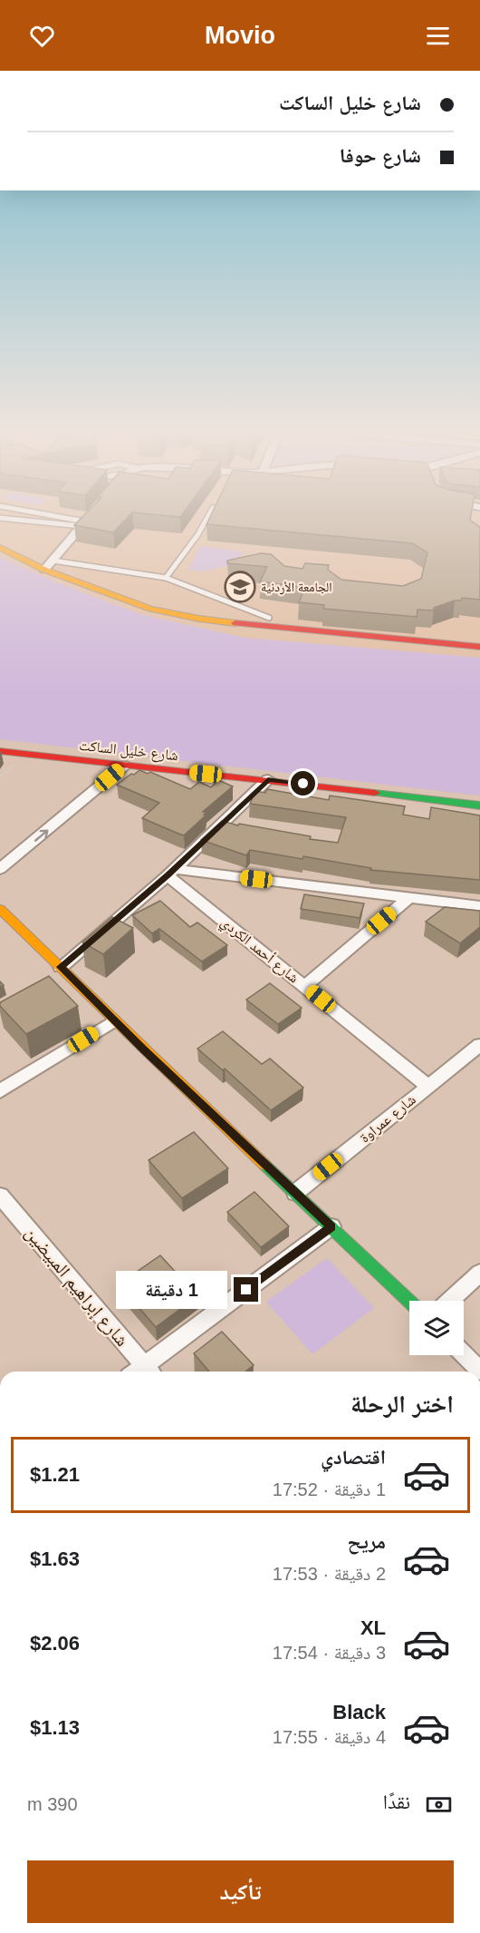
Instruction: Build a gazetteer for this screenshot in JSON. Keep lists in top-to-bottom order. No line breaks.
{"streets":{"street":["شارع خليل الساكت","شارع أحمد الكردي","شارع عمراوة","شارع إبراهيم المبيضين"]},"crossings":[["شارع أحمد الكردي","شارع عمراوة"]],"places":{"school or university":["الجامعة الأردنية"]},"page":{"header":"Movio","banner":["شارع خليل الساكت","شارع حوفا"],"bubble":"1 دقيقة","heading":"اختر الرحلة","list":[{"name":"اقتصادي","note":"1 دقيقة · 17:52","value":"$1.21"},{"name":"مريح","note":"2 دقيقة · 17:53","value":"$1.63"},{"name":"XL","note":"3 دقيقة · 17:54","value":"$2.06"},{"name":"Black","note":"4 دقيقة · 17:55","value":"$1.13"}],"pay":["نقدًا","390 m"],"buttons":"تأكيد"}}
